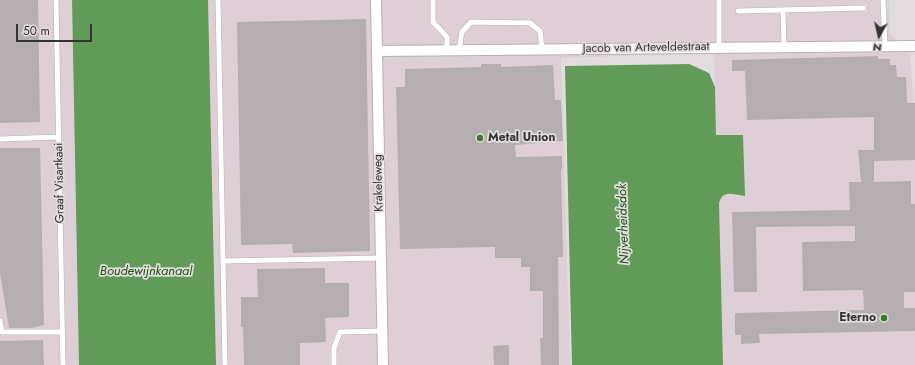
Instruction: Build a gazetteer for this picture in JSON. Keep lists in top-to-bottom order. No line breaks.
{"streets":{"street":["Jacob van Arteveldestraat","Krakeleweg"],"lane":["Graaf Visartkaai"]},"crossings":[["Jacob van Arteveldestraat","Krakeleweg"]],"water":["Nijverheidsdok","Boudewijnkanaal"],"places":["Metal Union","Eterno"],"scale_bar":"50 m","north":"bottom"}
